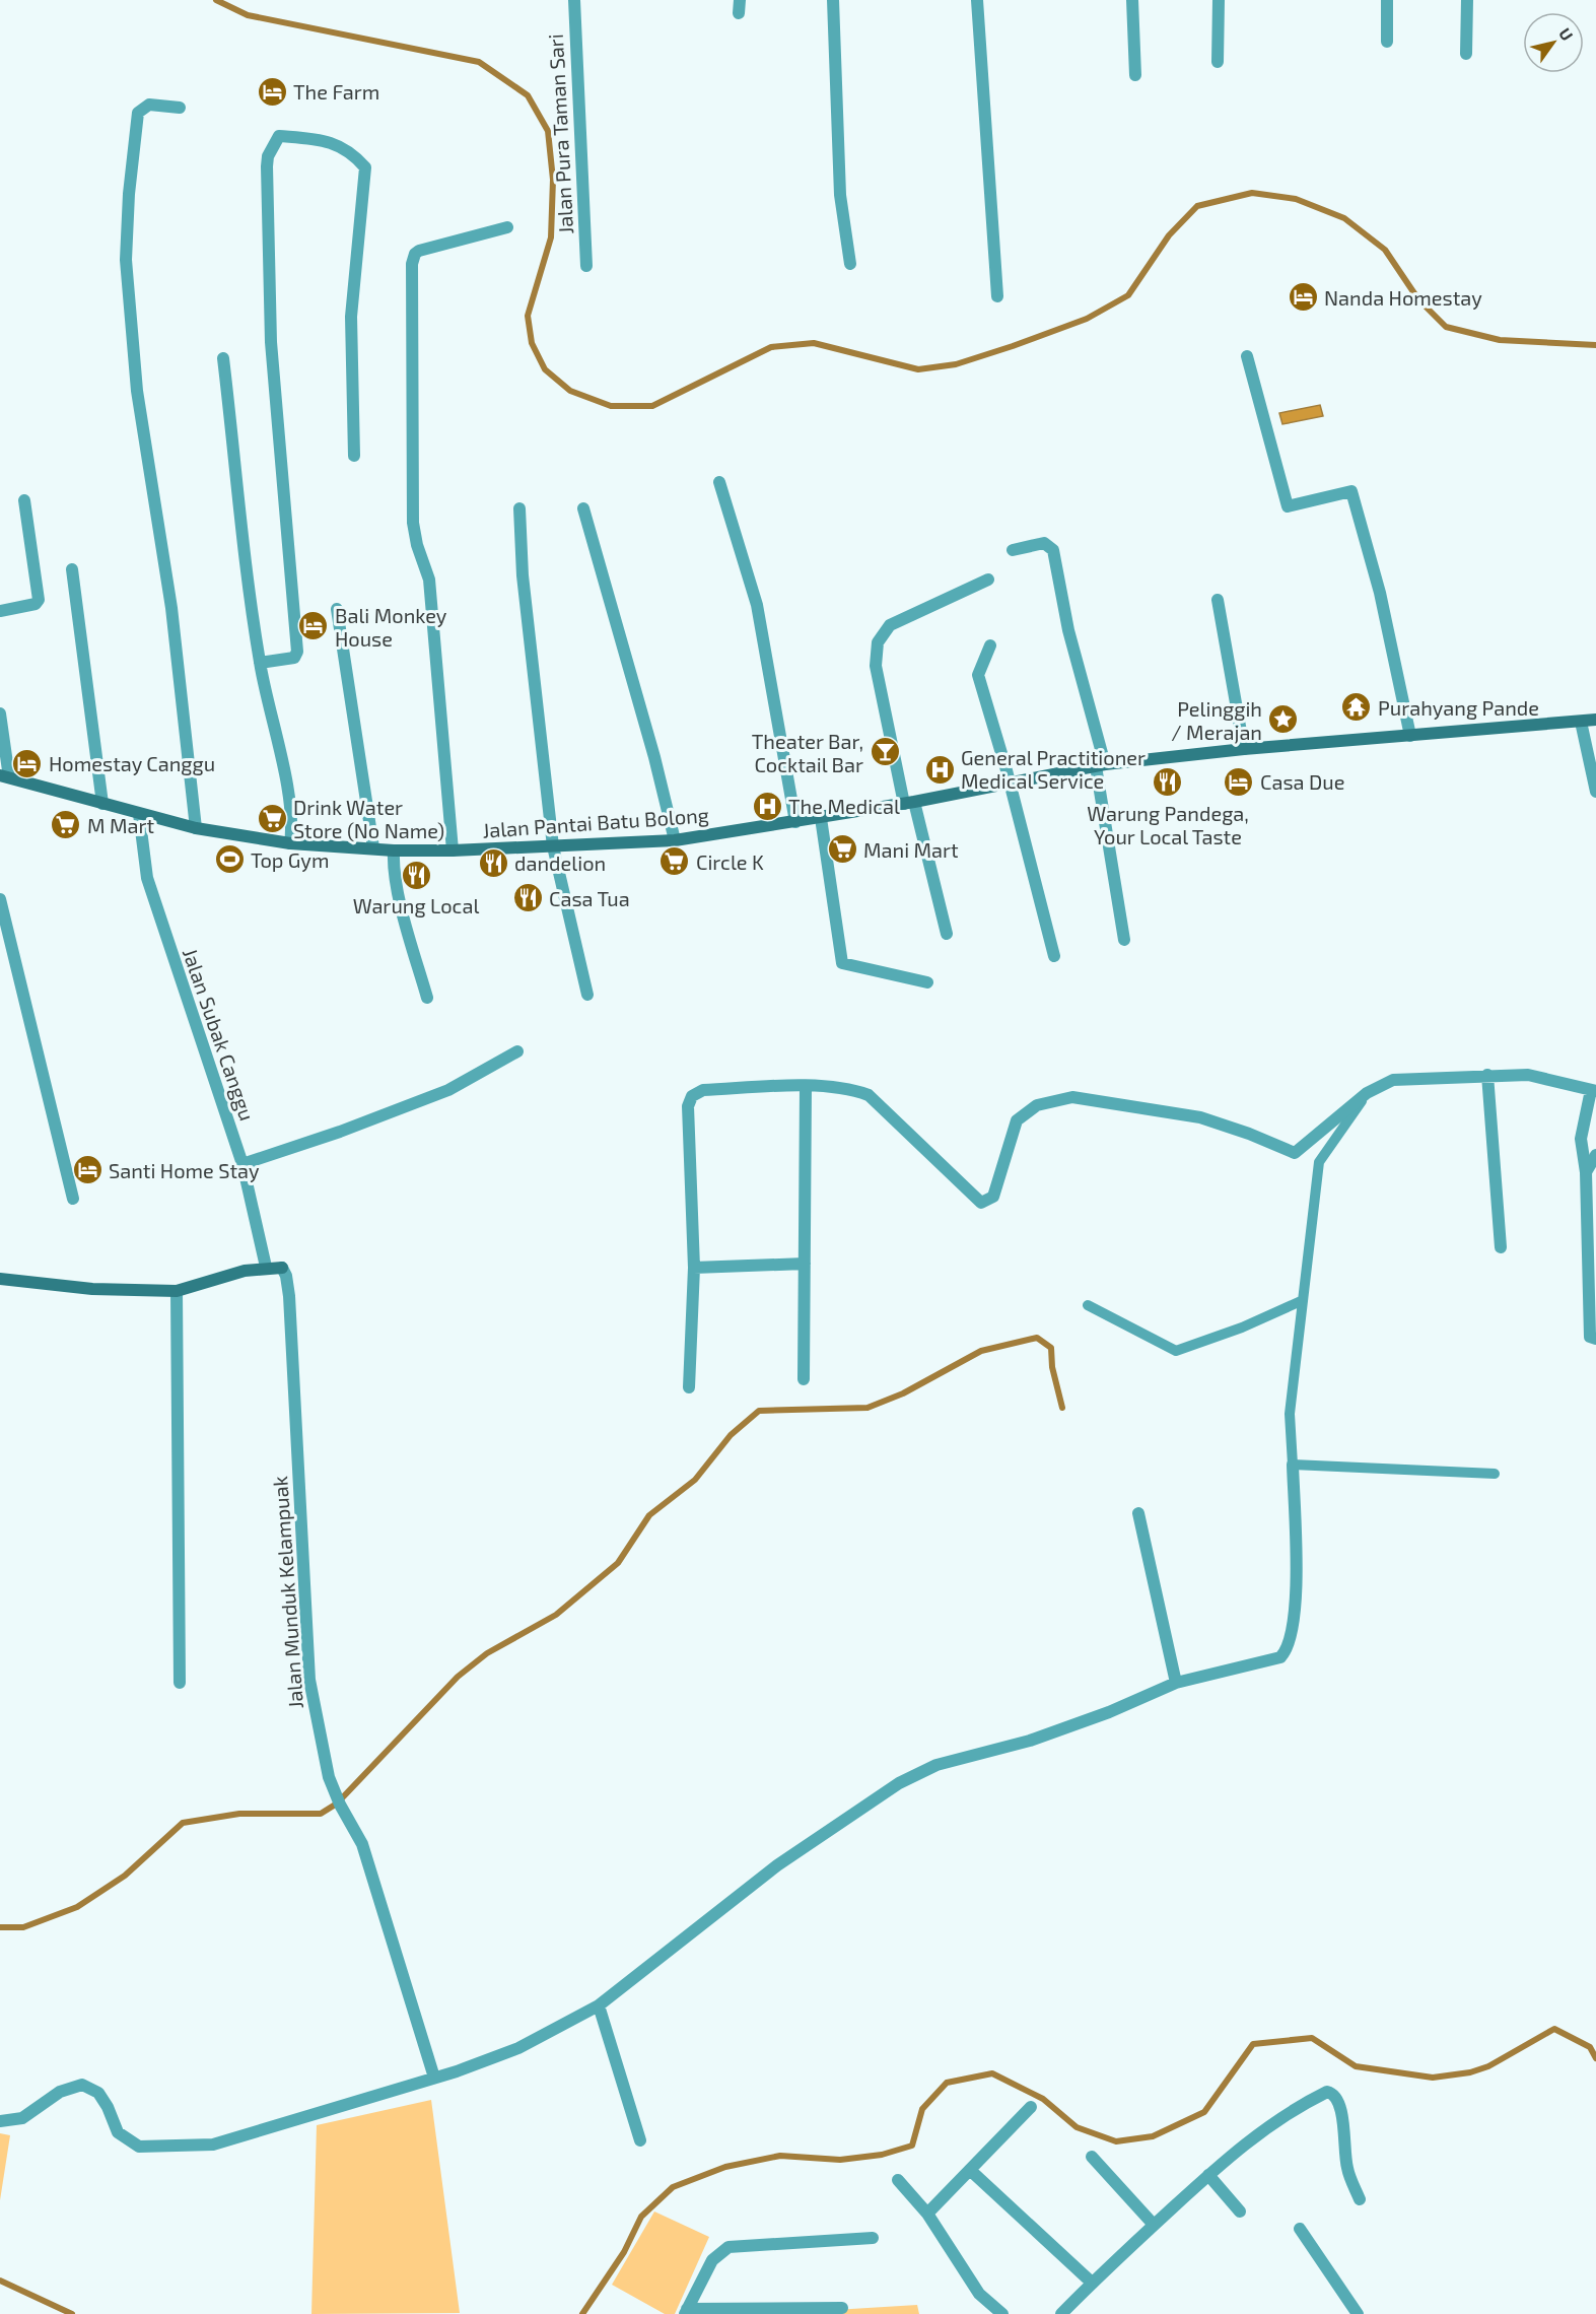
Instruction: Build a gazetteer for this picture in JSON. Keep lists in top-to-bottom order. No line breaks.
{"streets":{"street":["Jalan Pura Taman Sari","Jalan Pantai Batu Bolong","Jalan Subak Canggu","Jalan Munduk Kelampuak"]},"crossings":[["Jalan Pantai Batu Bolong","Jalan Subak Canggu"],["Jalan Subak Canggu","Jalan Munduk Kelampuak"]],"places":{"hotel":["The Farm","Nanda Homestay","Bali Monkey House","Homestay Canggu","Casa Due","Santi Home Stay"],"temple":["Purahyang Pande"],"place":["Pelinggih / Merajan"],"bar":["Theater Bar, Cocktail Bar"],"hospital":["General Practitioner Medical Service","The Medical"],"restaurant":["Warung Pandega, Your Local Taste","dandelion","Warung Local","Casa Tua"],"supermarket":["Drink Water Store (No Name)","M Mart","Mani Mart","Circle K"],"sports":["Top Gym"]},"north":"top right"}
